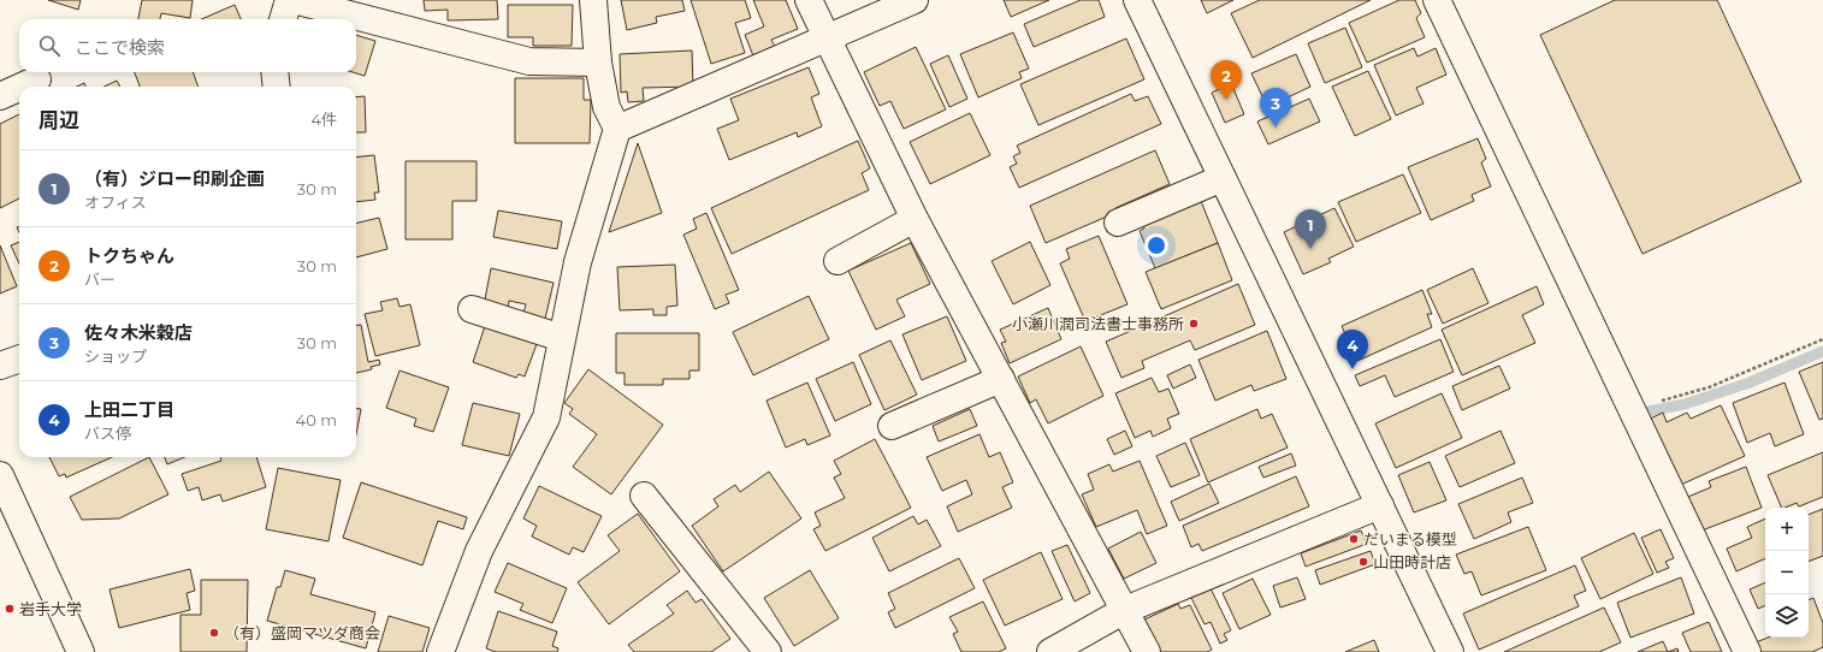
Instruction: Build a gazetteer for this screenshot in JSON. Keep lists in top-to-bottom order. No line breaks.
{"places":["小瀬川潤司法書士事務所","だいまる模型","山田時計店","岩手大学","（有）盛岡マツダ商会"],"page":{"search":"ここで検索","pins":["2","3","1","4"],"heading":["周辺","4件"],"list":[{"mark":"1","name":"（有）ジロー印刷企画","note":"オフィス","value":"30 m"},{"mark":"2","name":"トクちゃん","note":"バー","value":"30 m"},{"mark":"3","name":"佐々木米穀店","note":"ショップ","value":"30 m"},{"mark":"4","name":"上田二丁目","note":"バス停","value":"40 m"}],"map_buttons":["+","−"]}}
